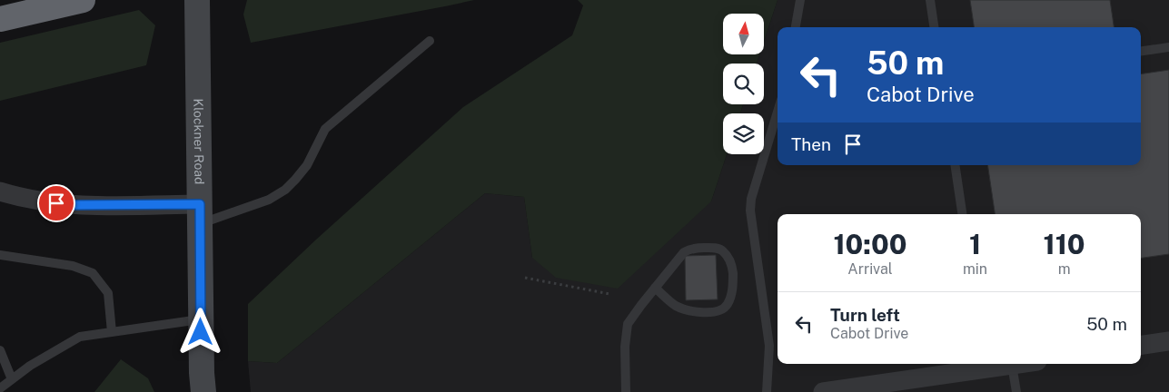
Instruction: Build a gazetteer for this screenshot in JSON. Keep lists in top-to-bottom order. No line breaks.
{"streets":{"main road":["Klockner Road"]},"north":"top","page":{"turn":["50 m","Cabot Drive"],"then":"Then","eta":["10:00","Arrival","1","min","110","m"],"list":[{"name":"Turn left","note":"Cabot Drive","value":"50 m"}]}}
